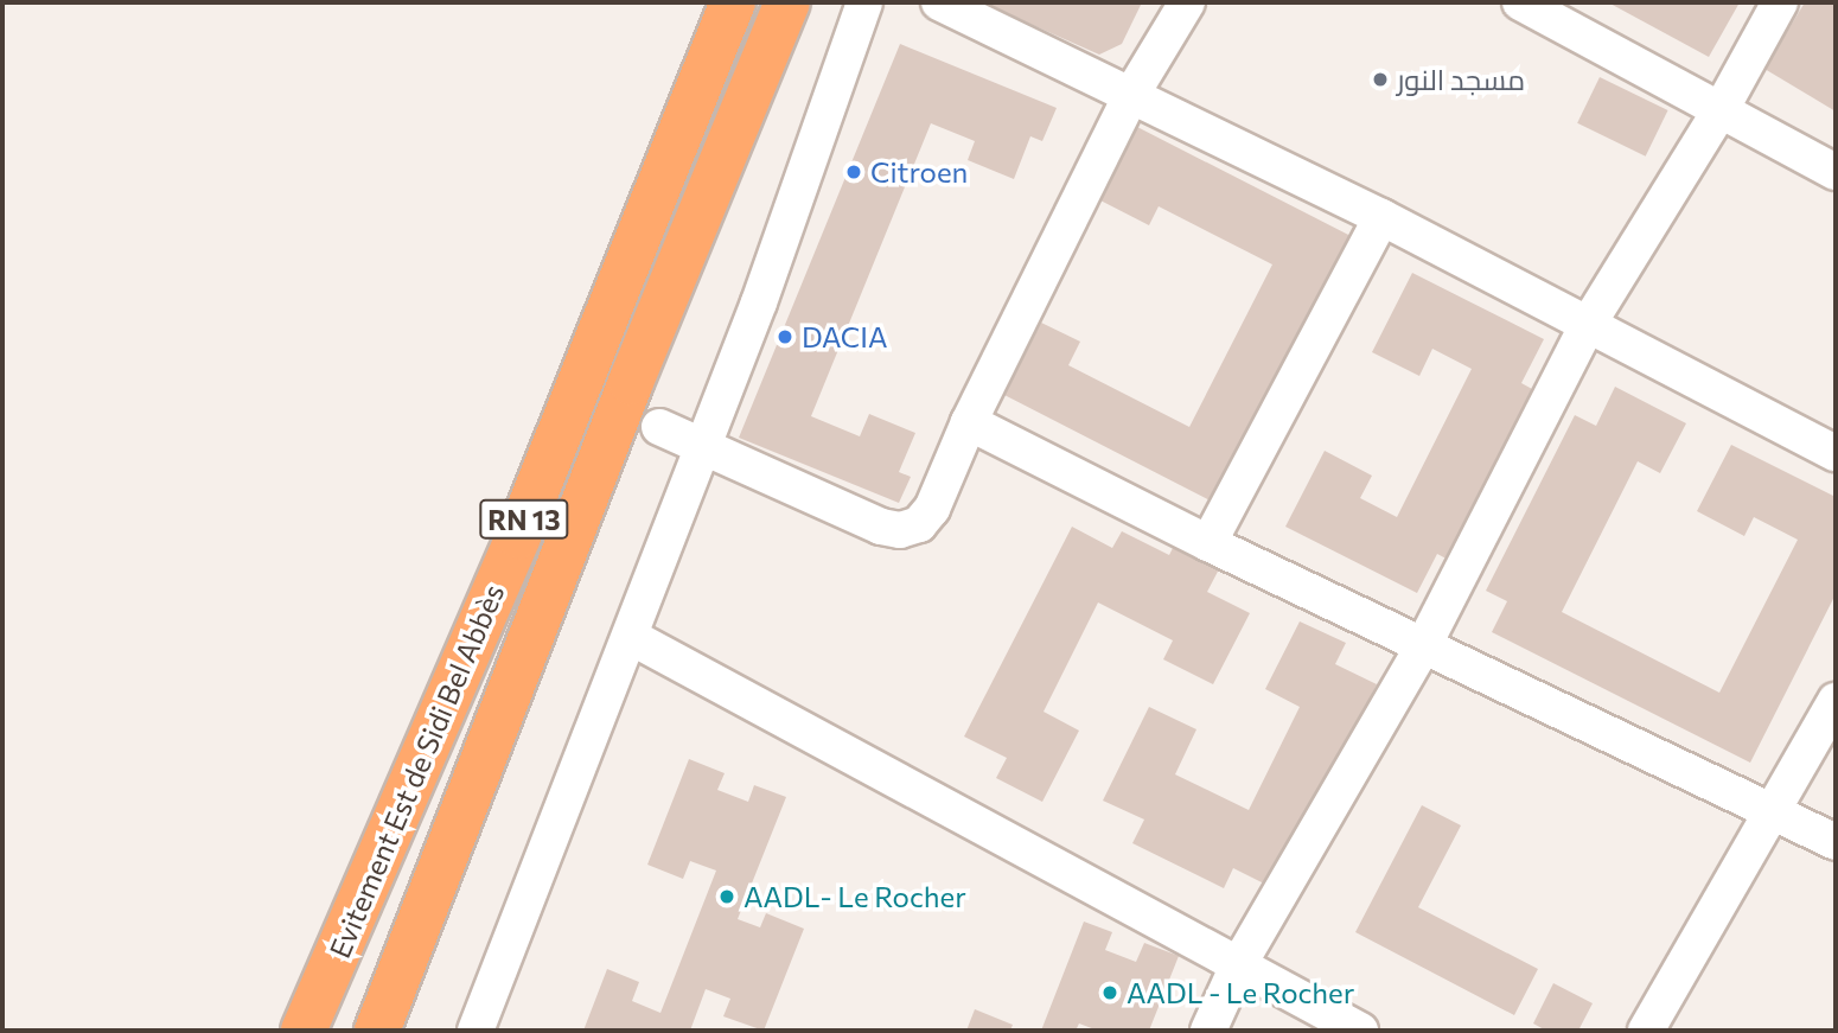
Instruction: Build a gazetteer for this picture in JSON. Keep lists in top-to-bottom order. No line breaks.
{"streets":{"highway":["RN 13","Evitement Est de Sidi Bel Abbès"]},"places":["مسجد النور","Citroen","DACIA","AADL- Le Rocher","AADL - Le Rocher"]}
